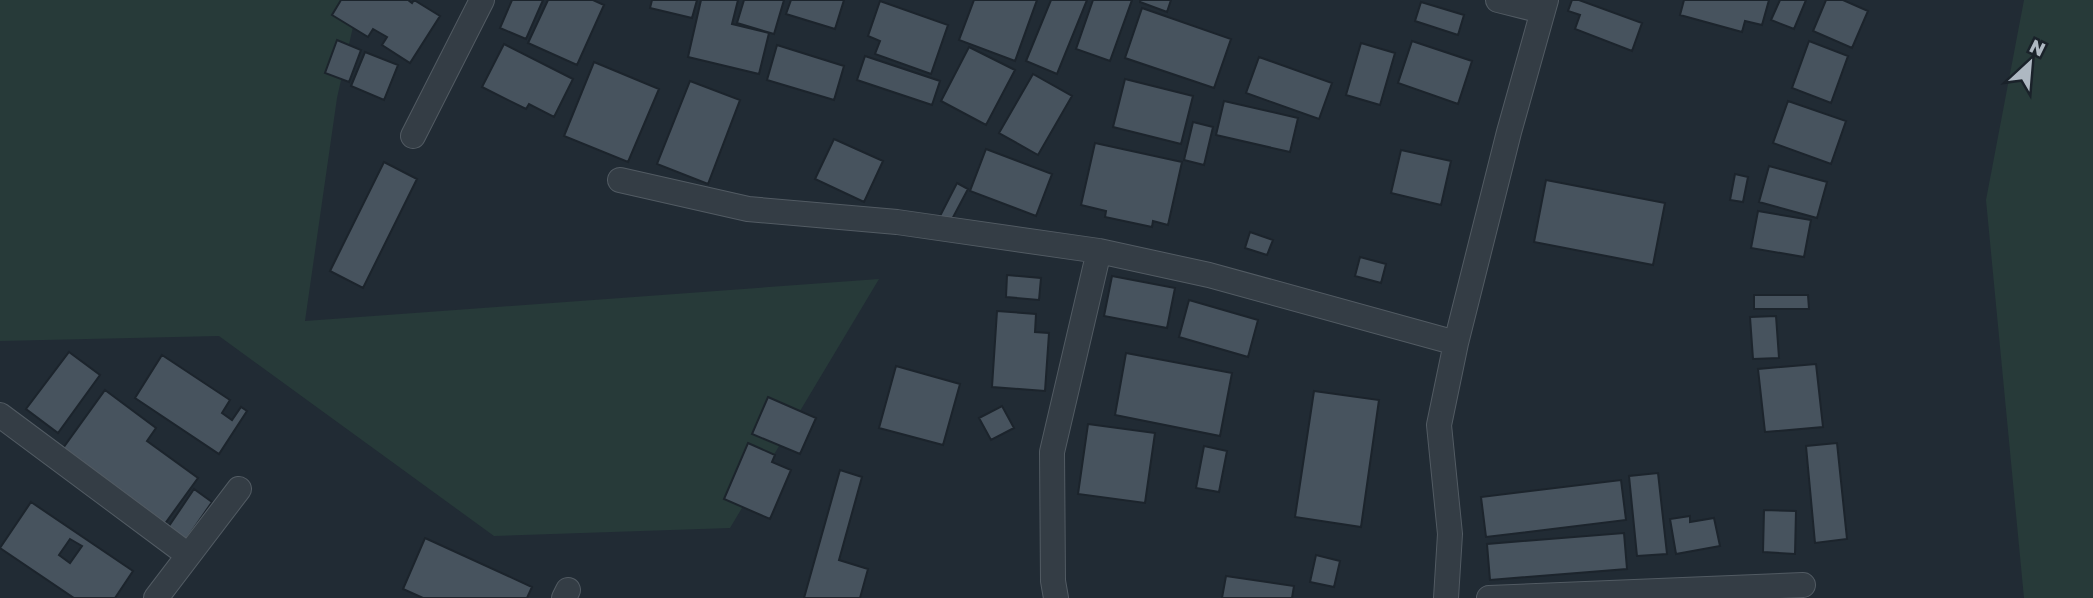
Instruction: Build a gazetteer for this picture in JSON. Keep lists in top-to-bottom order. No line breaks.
{"north":"top right"}
